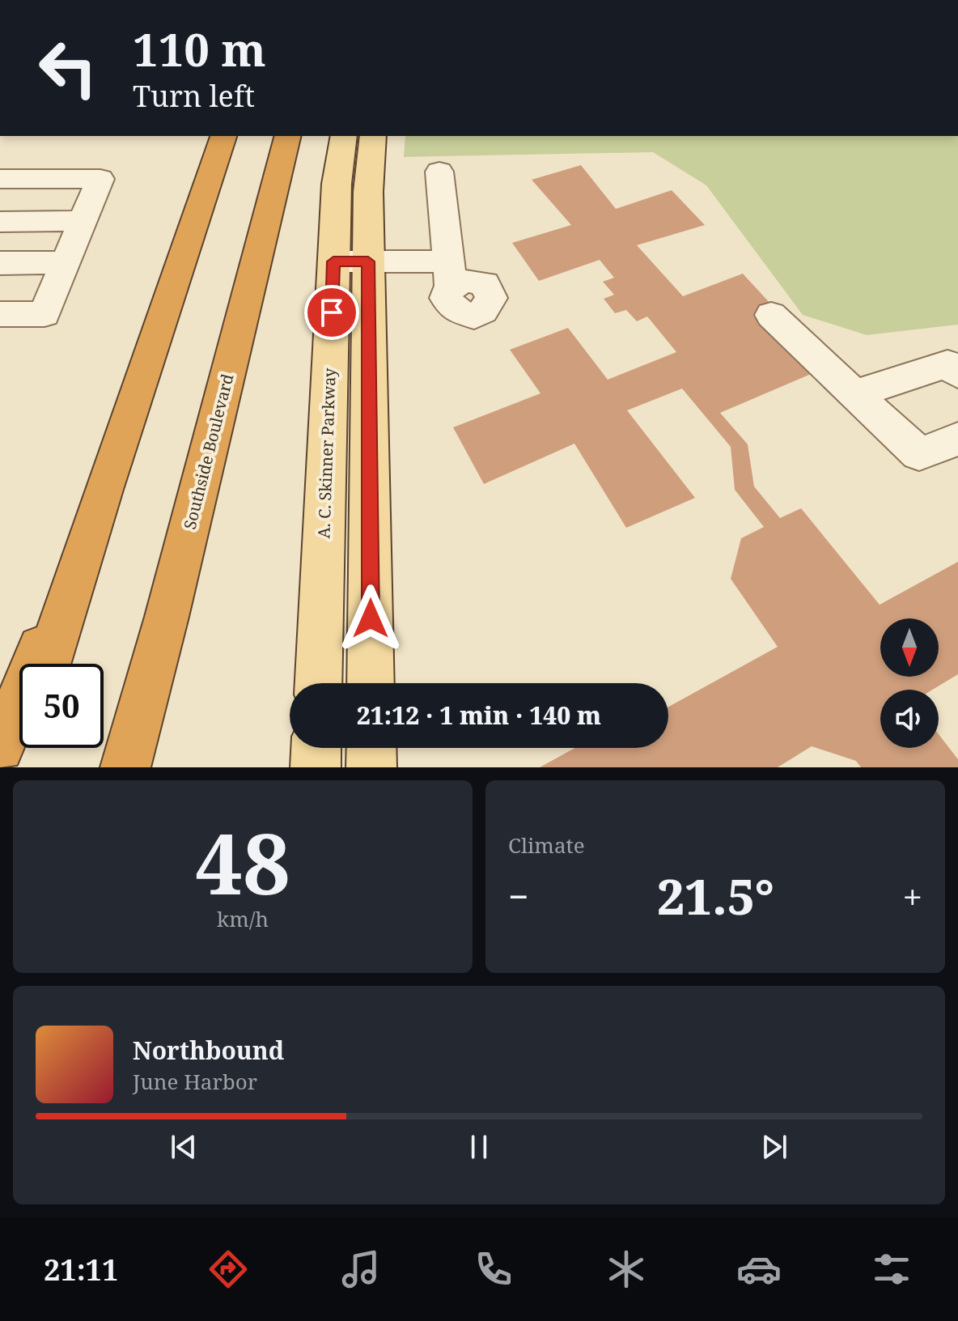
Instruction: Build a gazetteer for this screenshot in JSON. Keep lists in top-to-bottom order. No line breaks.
{"streets":{"highway":["Southside Boulevard"],"main road":["A. C. Skinner Parkway"]},"north":"bottom","page":{"turn":["110 m","Turn left"],"limit":"50","trip":"21:12 · 1 min · 140 m","tile":[["48","km/h"],"Climate"],"heat":["−","21.5°","+"],"song":["Northbound","June Harbor"],"tabs":"21:11"}}
